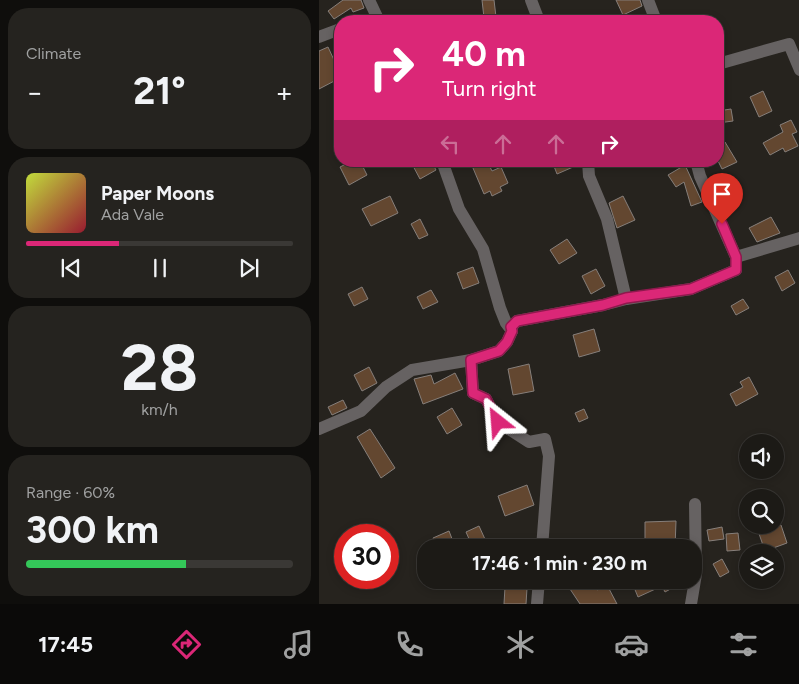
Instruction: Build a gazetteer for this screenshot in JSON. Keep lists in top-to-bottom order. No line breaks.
{"page":{"tile":["Climate",["28","km/h"],["Range · 60%","300 km"]],"turn":["40 m","Turn right"],"heat":["−","21°","+"],"song":["Paper Moons","Ada Vale"],"limit":"30","trip":"17:46 · 1 min · 230 m","tabs":"17:45"}}
